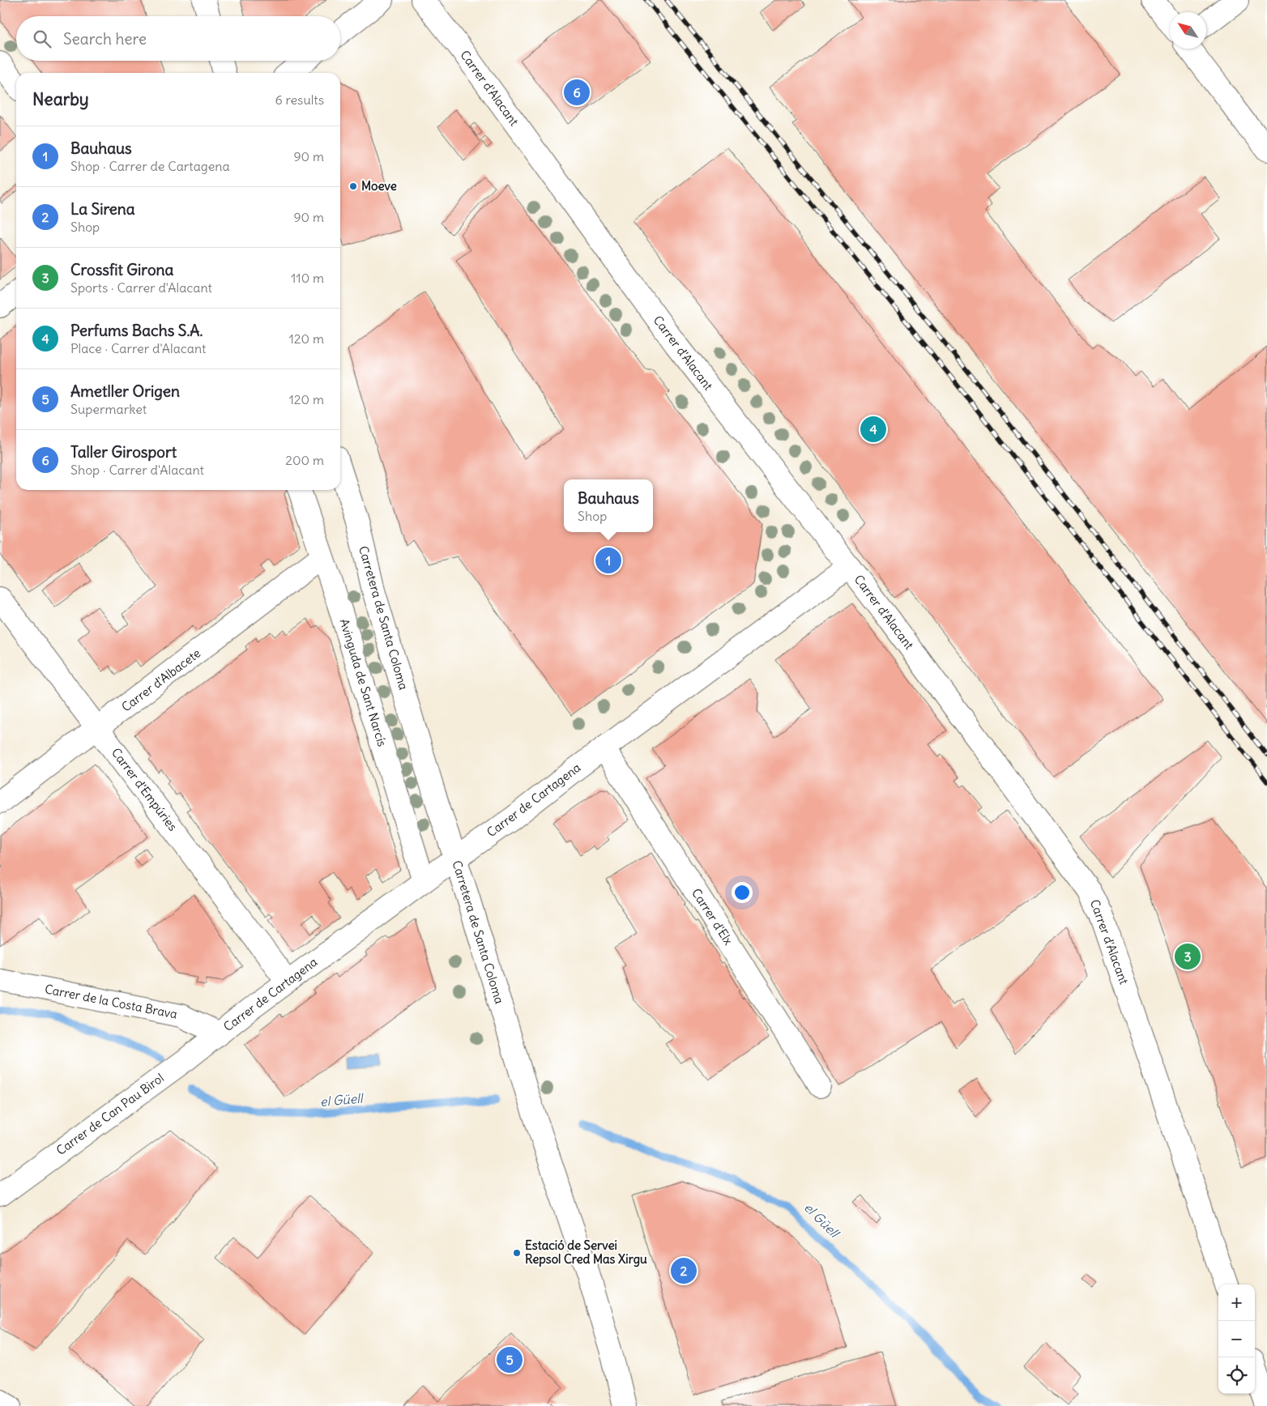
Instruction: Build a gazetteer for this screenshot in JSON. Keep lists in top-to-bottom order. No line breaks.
{"streets":{"street":["Carrer d'Alacant","Carretera de Santa Coloma","Carrer d'Albacete","Avinguda de Sant Narcís","Carrer d'Empúries","Carrer de Cartagena","Carrer d'Elx","Carrer de la Costa Brava","Carrer de Can Pau Birol"]},"crossings":[["Carrer d'Alacant","Carrer de Cartagena"],["Carretera de Santa Coloma","Carrer de Cartagena"],["Carrer d'Albacete","Avinguda de Sant Narcís"],["Carrer d'Albacete","Carrer d'Empúries"],["Avinguda de Sant Narcís","Carrer de Cartagena"],["Carrer d'Empúries","Carrer de Cartagena"],["Carrer de Cartagena","Carrer d'Elx"],["Carrer de Cartagena","Carrer de la Costa Brava"],["Carrer de Cartagena","Carrer de Can Pau Birol"],["Carrer de la Costa Brava","Carrer de Can Pau Birol"]],"water":["el Güell"],"places":["Moeve","Estació de Servei Repsol Cred Mas Xirgu"],"north":"top left","page":{"search":"Search here","heading":["Nearby","6 results"],"pins":["6","4","1","3","2","5"],"list":[{"mark":"1","name":"Bauhaus","note":"Shop · Carrer de Cartagena","value":"90 m"},{"mark":"2","name":"La Sirena","note":"Shop","value":"90 m"},{"mark":"3","name":"Crossfit Girona","note":"Sports · Carrer d'Alacant","value":"110 m"},{"mark":"4","name":"Perfums Bachs S.A.","note":"Place · Carrer d'Alacant","value":"120 m"},{"mark":"5","name":"Ametller Origen","note":"Supermarket","value":"120 m"},{"mark":"6","name":"Taller Girosport","note":"Shop · Carrer d'Alacant","value":"200 m"}],"popup":["Bauhaus","Shop"],"map_buttons":["+","−"]}}
